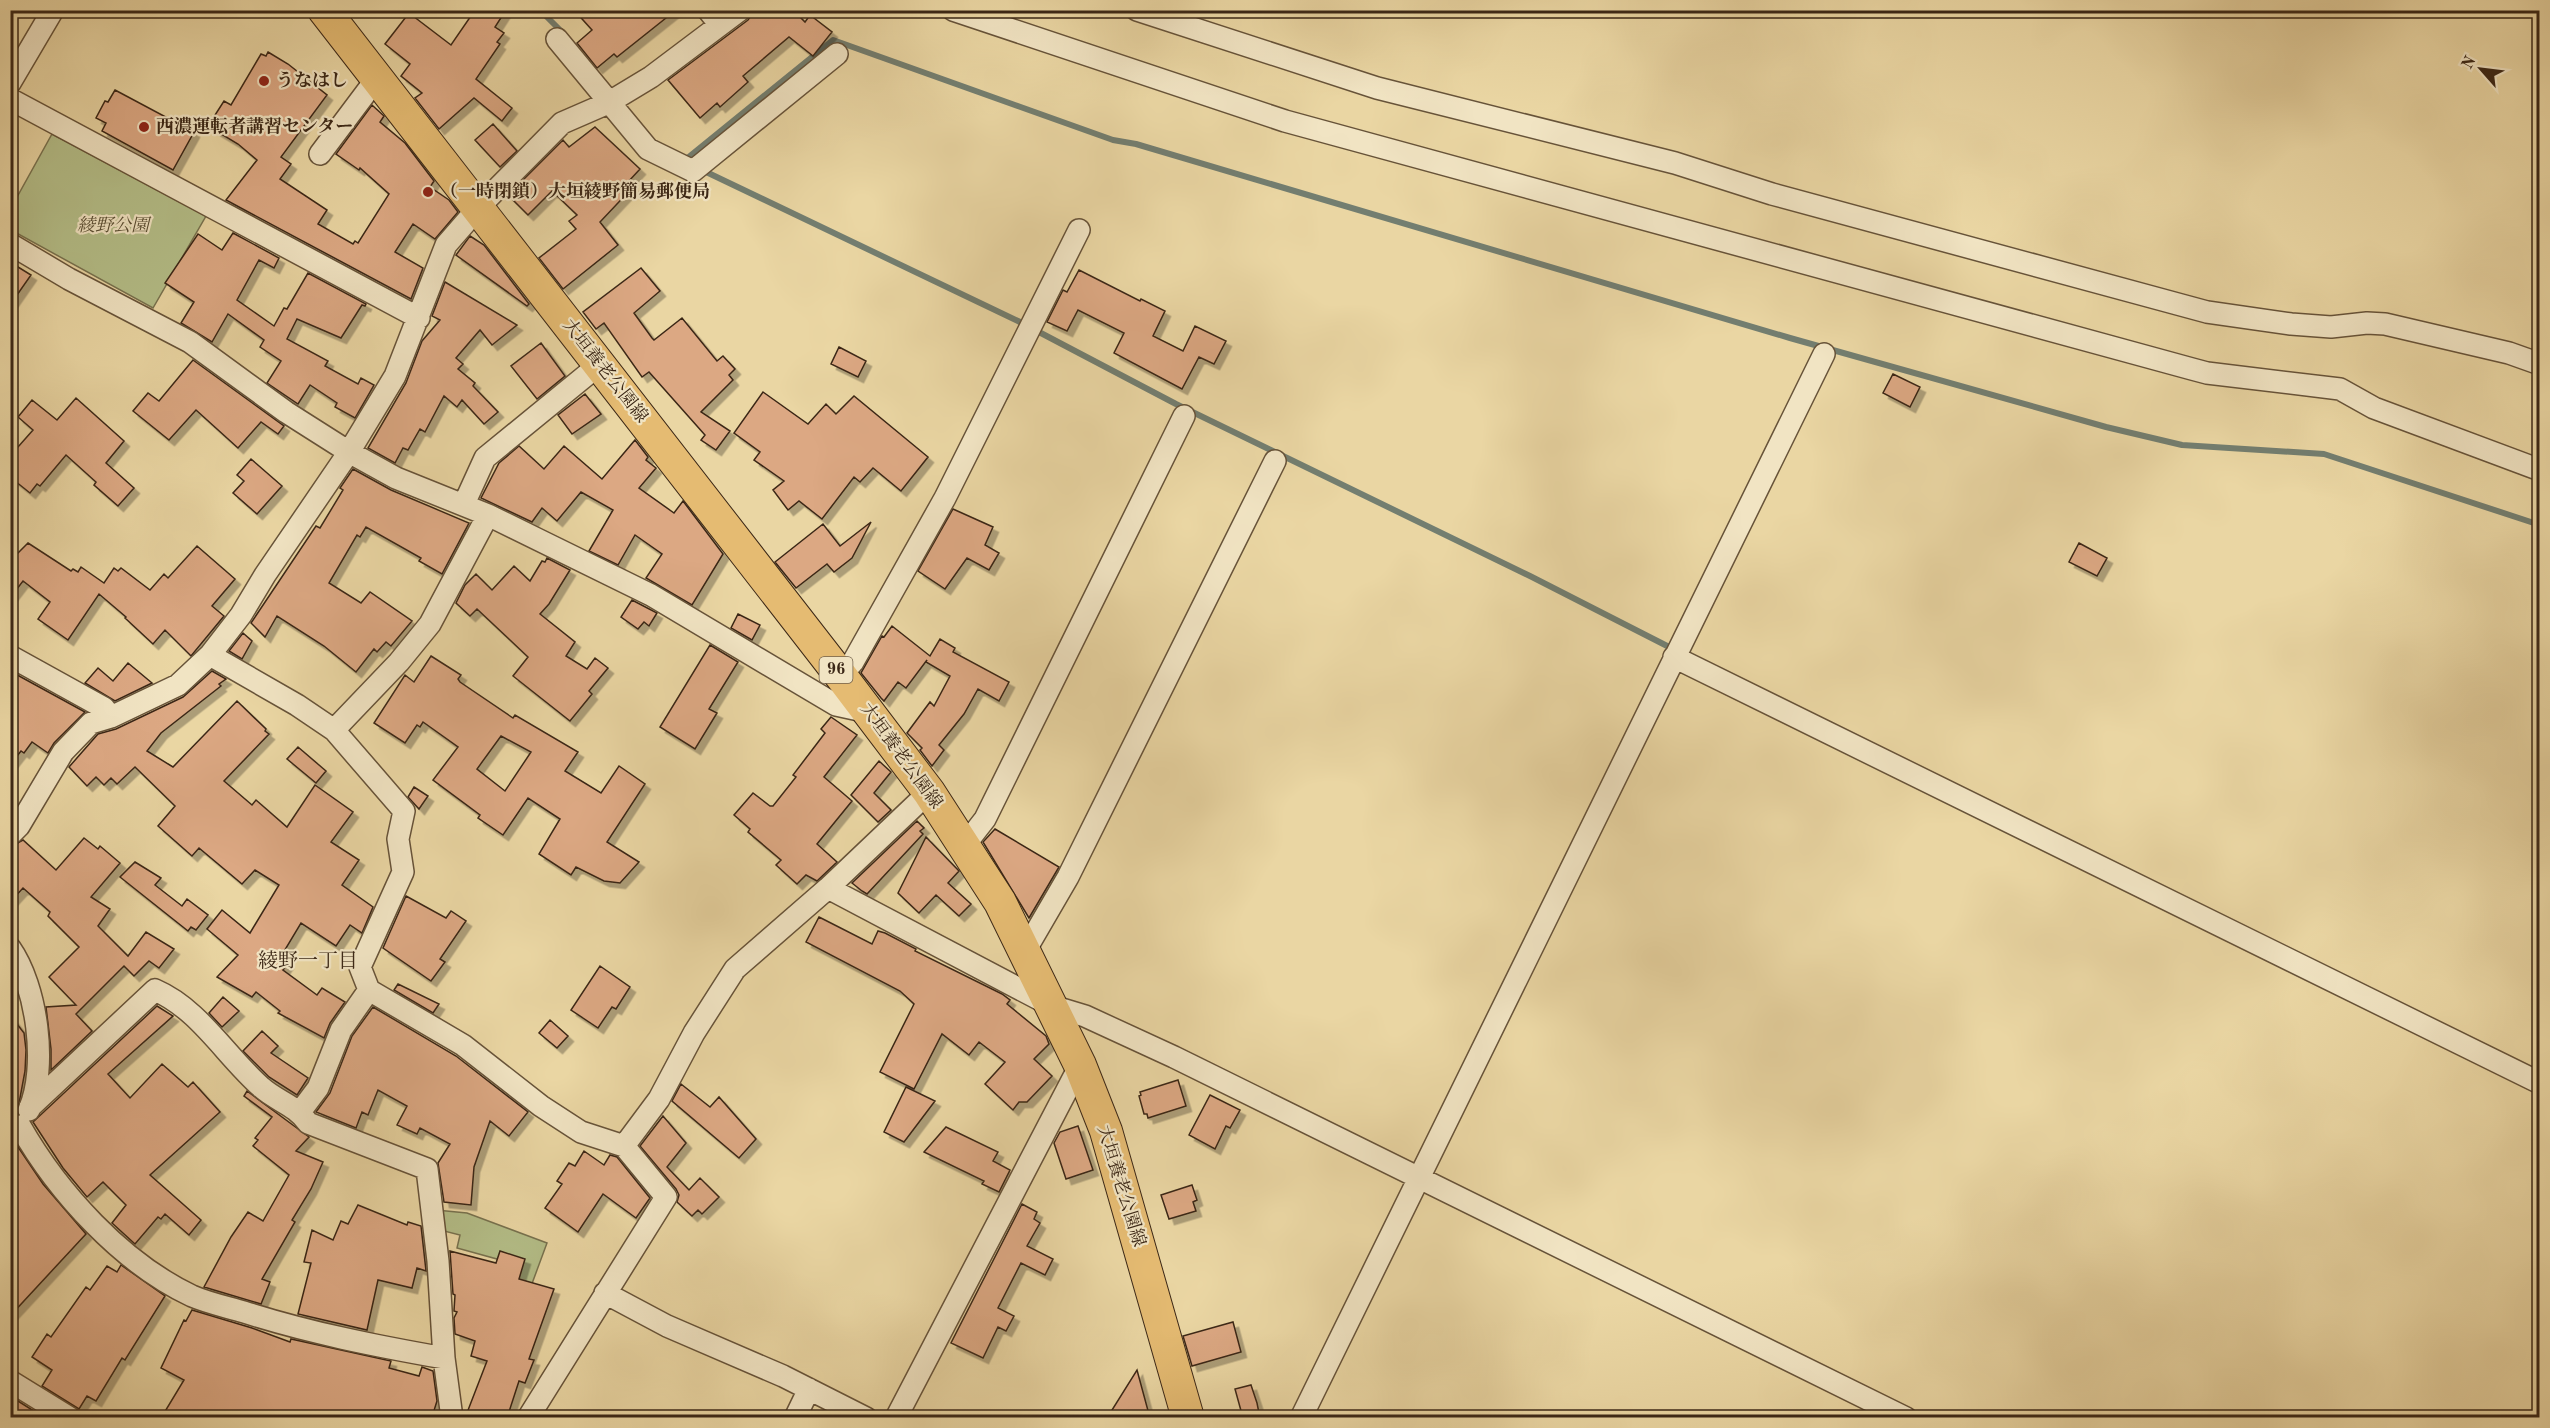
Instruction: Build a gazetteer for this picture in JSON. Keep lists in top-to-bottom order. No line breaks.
{"streets":{"main road":["大垣養老公園線","96"]},"districts":["綾野一丁目"],"parks":["綾野公園"],"places":["うなはし","西濃運転者講習センター","（一時閉鎖）大垣綾野簡易郵便局"],"north":"top left"}
